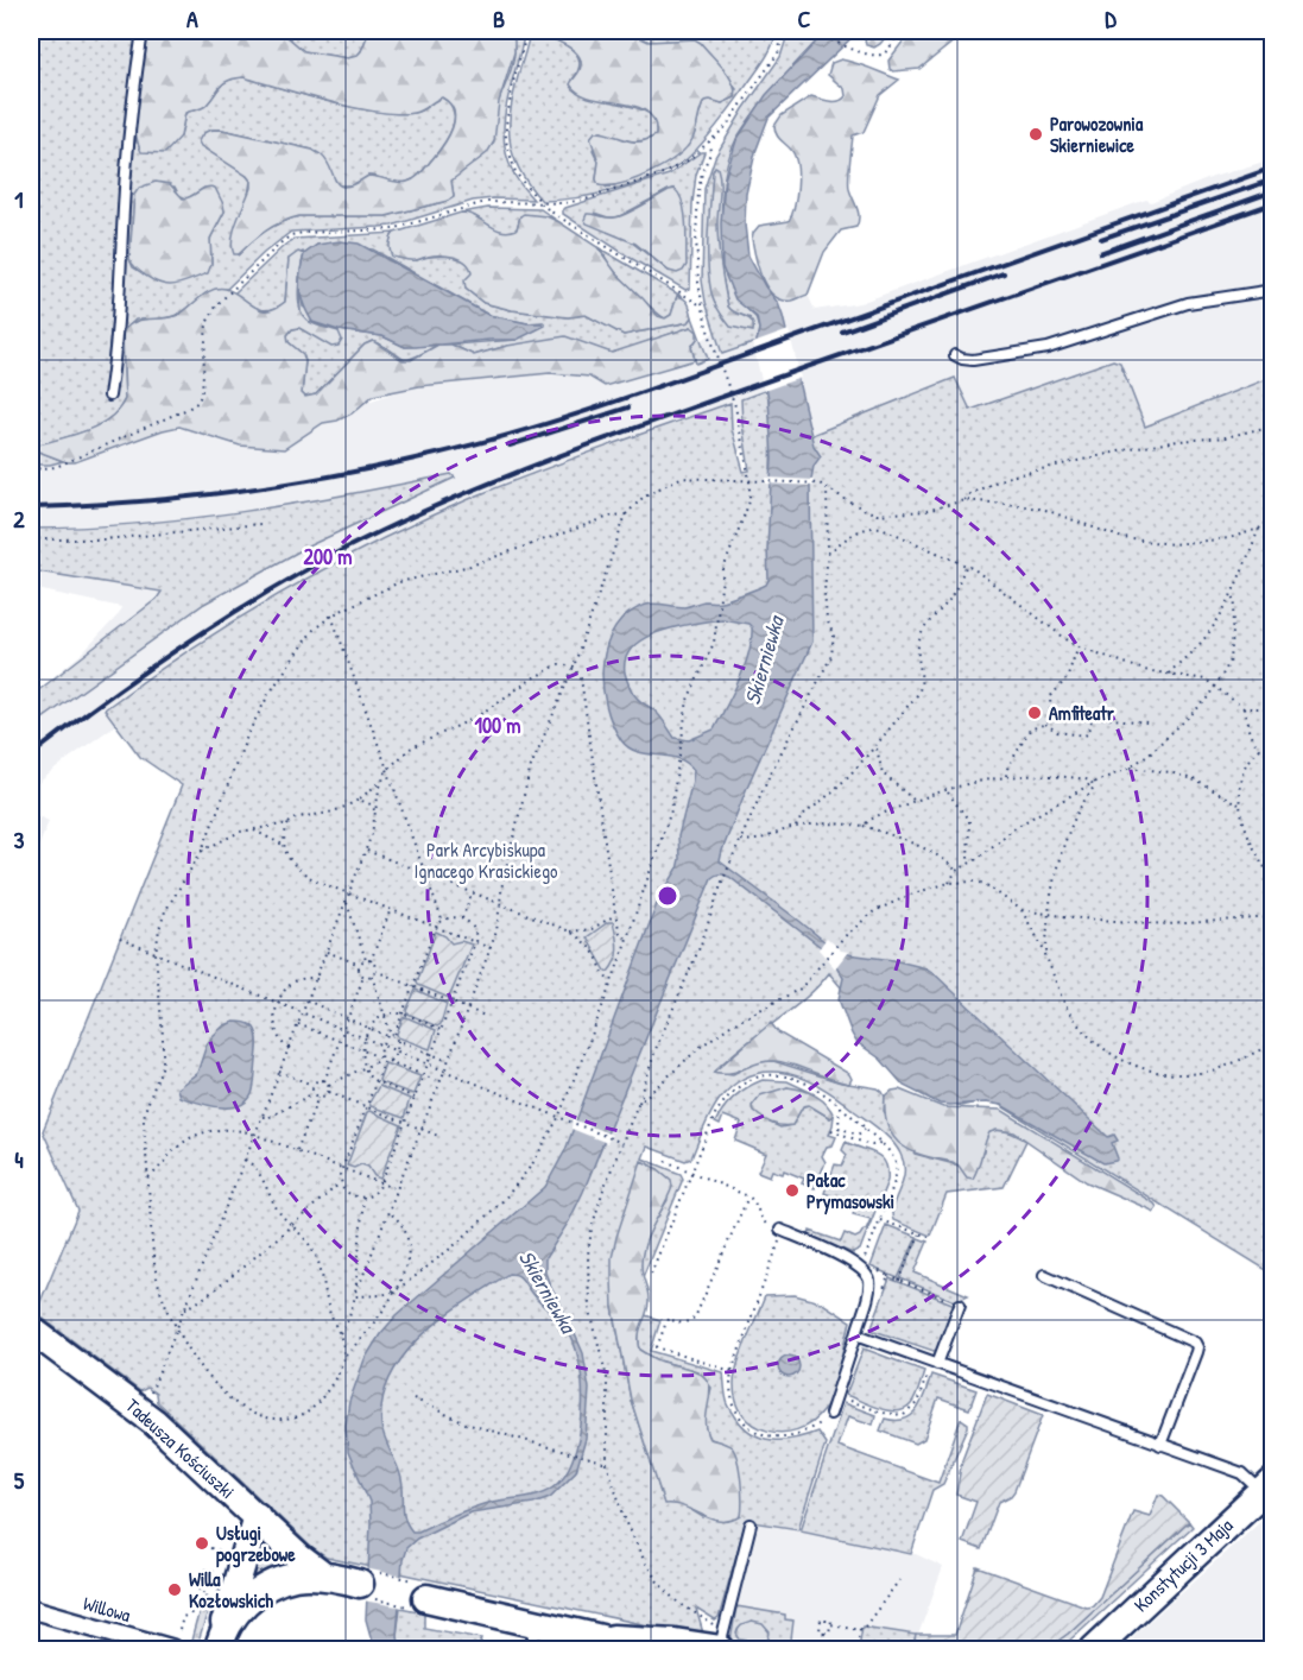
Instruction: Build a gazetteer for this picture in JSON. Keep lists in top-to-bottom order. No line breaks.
{"streets":{"street":["Tadeusza Kościuszki","Konstytucji 3 Maja","Willowa"]},"water":["Skierniewka"],"parks":["Park Arcybiskupa Ignacego Krasickiego"],"places":["Parowozownia Skierniewice","Amfiteatr","Pałac Prymasowski","Usługi pogrzebowe","Willa Kozłowskich"],"grid":{"columns":["A","B","C","D"],"rows":["1","2","3","4","5"]},"rings":["200 m","100 m"]}
